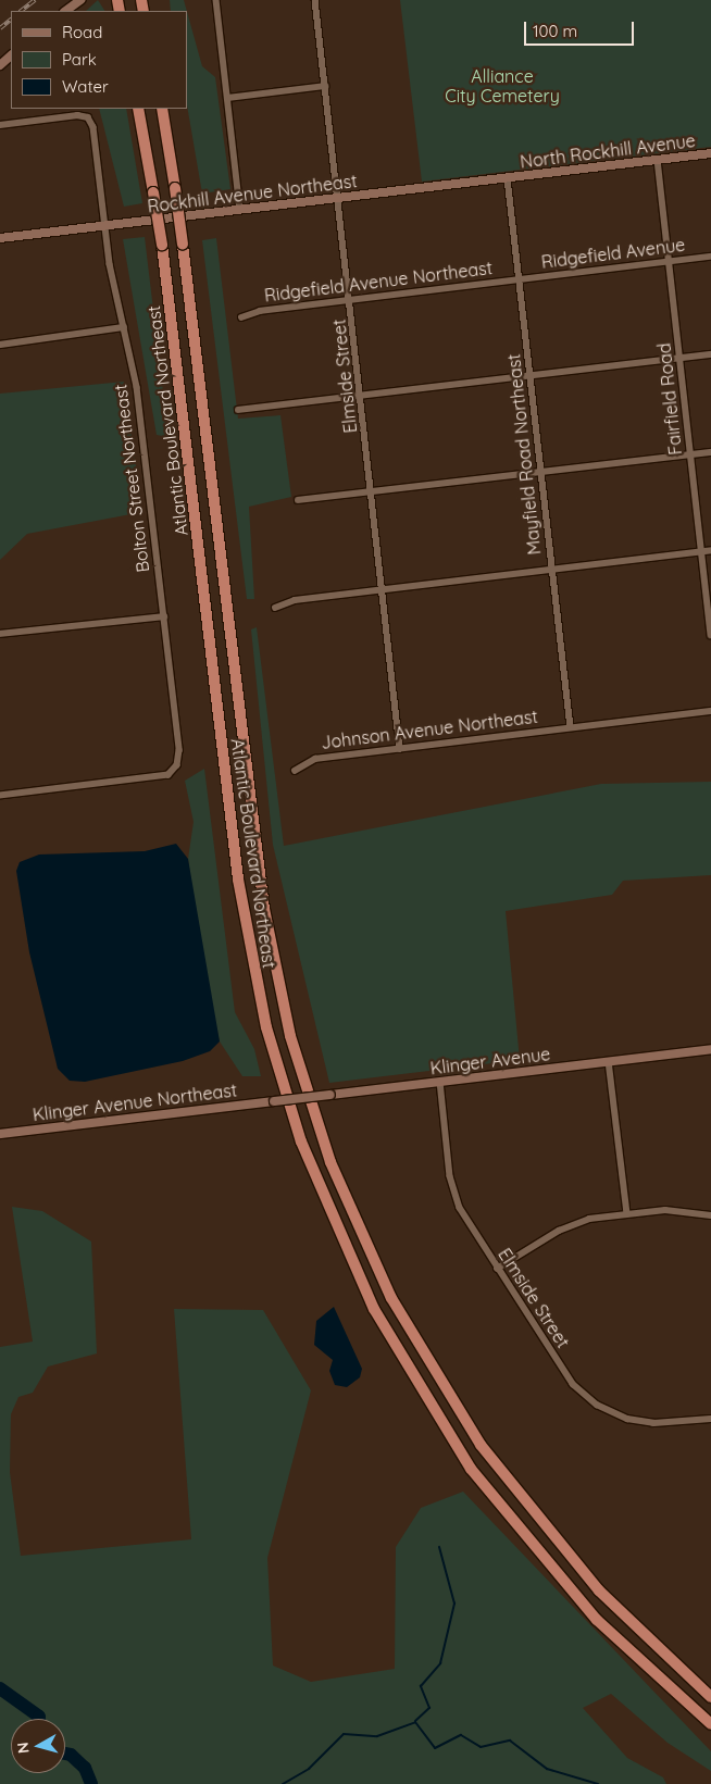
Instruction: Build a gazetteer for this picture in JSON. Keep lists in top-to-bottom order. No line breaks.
{"streets":{"highway":["Atlantic Boulevard Northeast"],"street":["North Rockhill Avenue","Rockhill Avenue Northeast","Ridgefield Avenue","Ridgefield Avenue Northeast","Elmside Street","Fairfield Road","Mayfield Road Northeast","Bolton Street Northeast","Johnson Avenue Northeast","Klinger Avenue","Klinger Avenue Northeast"]},"crossings":[["North Rockhill Avenue","Rockhill Avenue Northeast"],["North Rockhill Avenue","Fairfield Road"],["North Rockhill Avenue","Mayfield Road Northeast"],["Rockhill Avenue Northeast","Elmside Street"],["Rockhill Avenue Northeast","Mayfield Road Northeast"],["Rockhill Avenue Northeast","Bolton Street Northeast"],["Ridgefield Avenue","Ridgefield Avenue Northeast"],["Ridgefield Avenue","Fairfield Road"],["Ridgefield Avenue","Mayfield Road Northeast"],["Ridgefield Avenue Northeast","Elmside Street"],["Ridgefield Avenue Northeast","Mayfield Road Northeast"],["Elmside Street","Johnson Avenue Northeast"],["Elmside Street","Klinger Avenue"],["Mayfield Road Northeast","Johnson Avenue Northeast"],["Klinger Avenue","Klinger Avenue Northeast"]],"parks":["Alliance City Cemetery"],"legend":["Road","Park","Water"],"scale_bar":"100 m","north":"left"}
